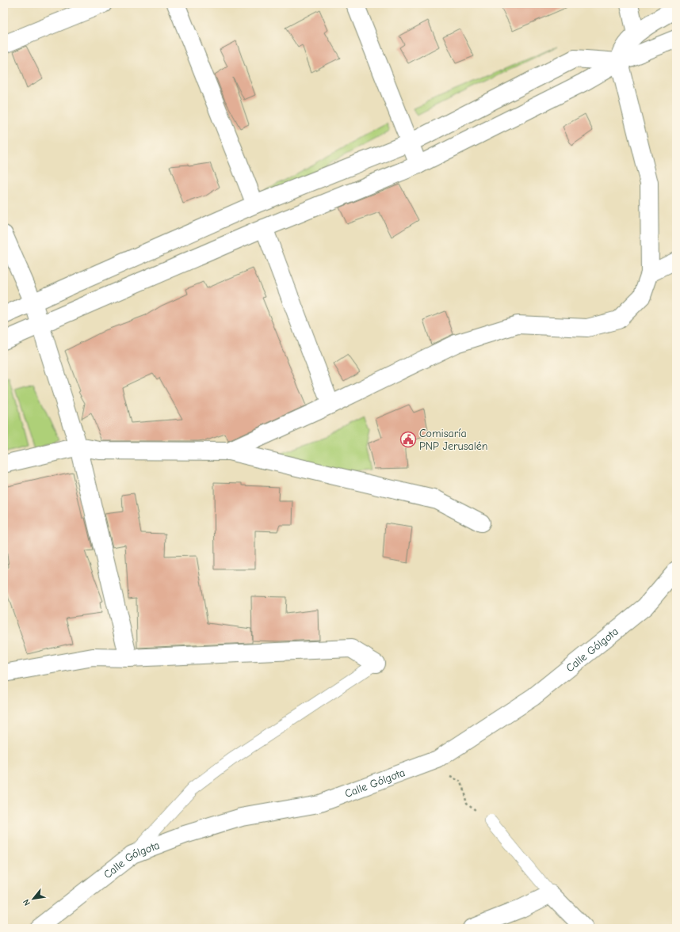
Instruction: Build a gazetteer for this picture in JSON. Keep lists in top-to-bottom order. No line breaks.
{"streets":{"street":["Calle Gólgota"]},"places":{"public building":["Comisaría PNP Jerusalén"]},"north":"bottom left"}
